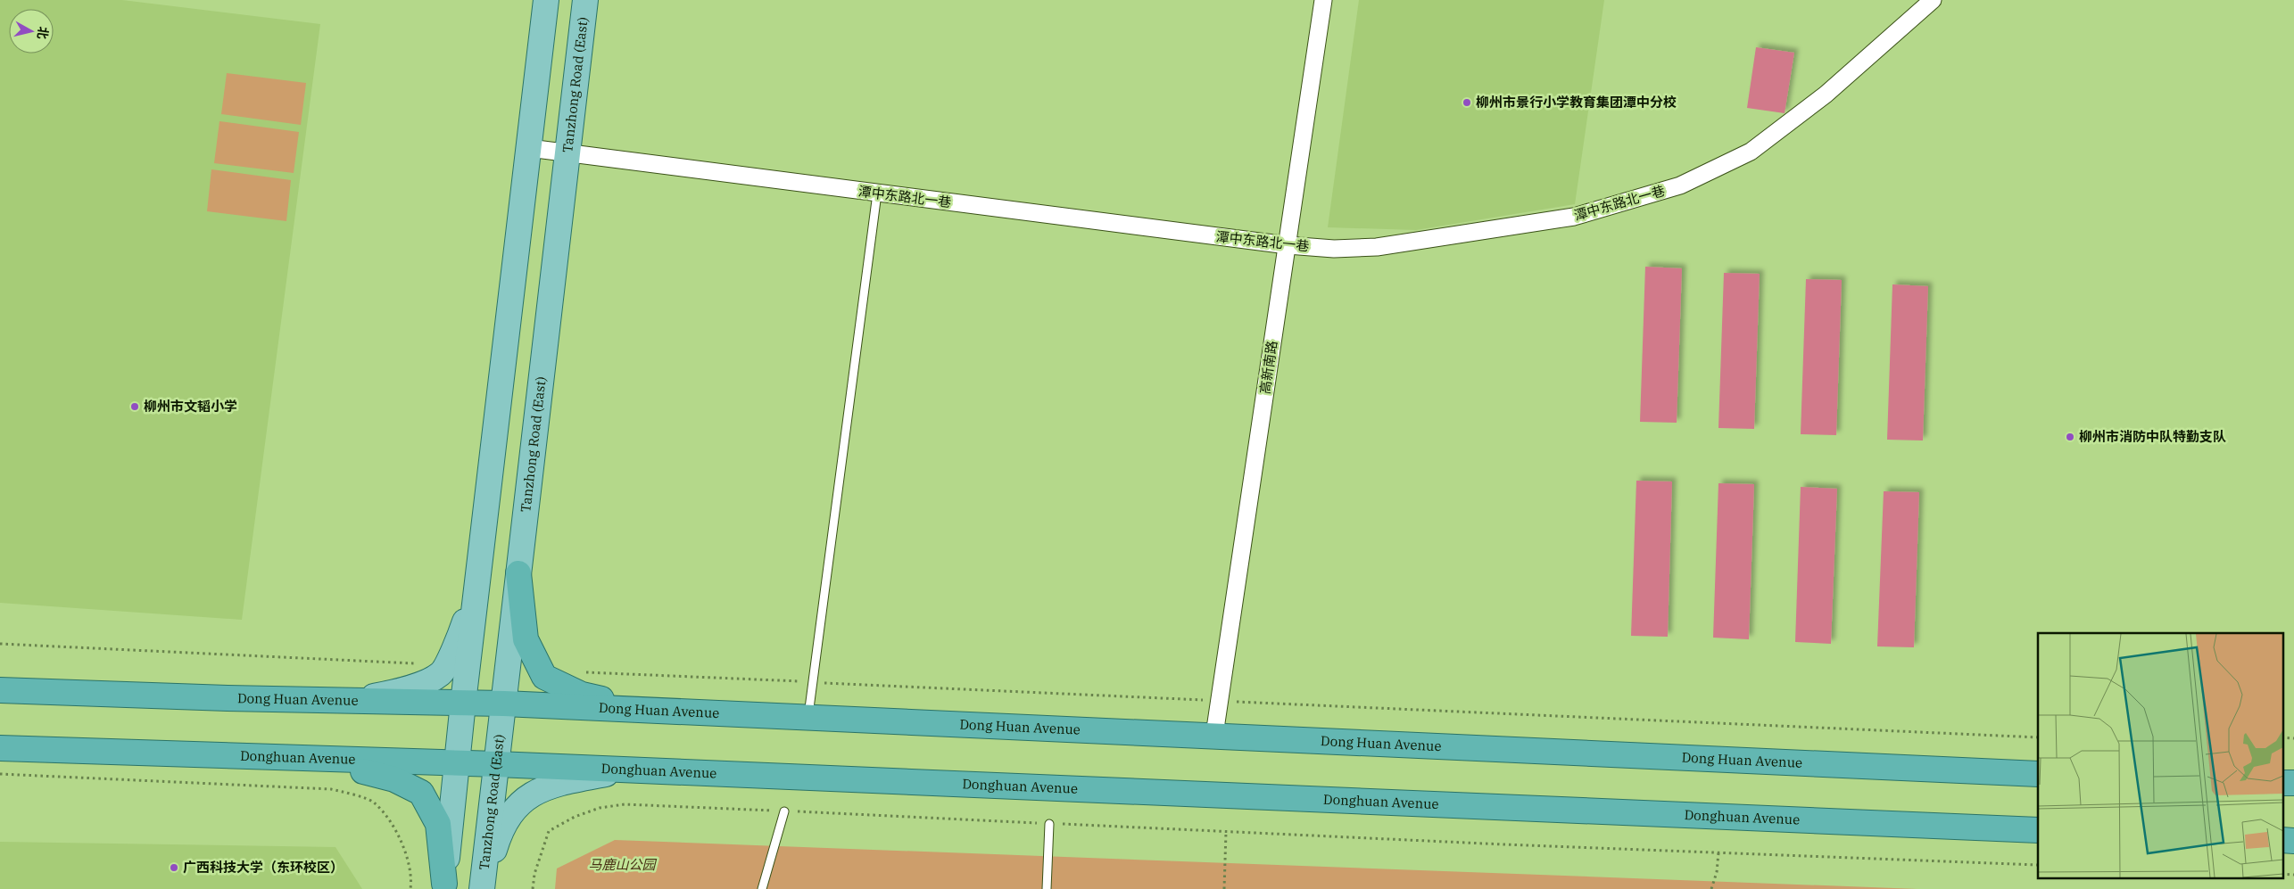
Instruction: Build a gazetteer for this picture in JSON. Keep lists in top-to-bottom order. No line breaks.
{"streets":{"highway":["Dong Huan Avenue","Donghuan Avenue"],"main road":["Tanzhong Road (East)"],"street":["潭中东路北一巷","高新南路"]},"crossings":[["Tanzhong Road (East)","潭中东路北一巷"],["Tanzhong Road (East)","Dong Huan Avenue"],["Tanzhong Road (East)","Donghuan Avenue"],["潭中东路北一巷","高新南路"],["高新南路","Dong Huan Avenue"]],"parks":["马鹿山公园"],"places":["柳州市景行小学教育集团潭中分校","柳州市文韬小学","柳州市消防中队特勤支队","广西科技大学（东环校区）"],"north":"right"}
